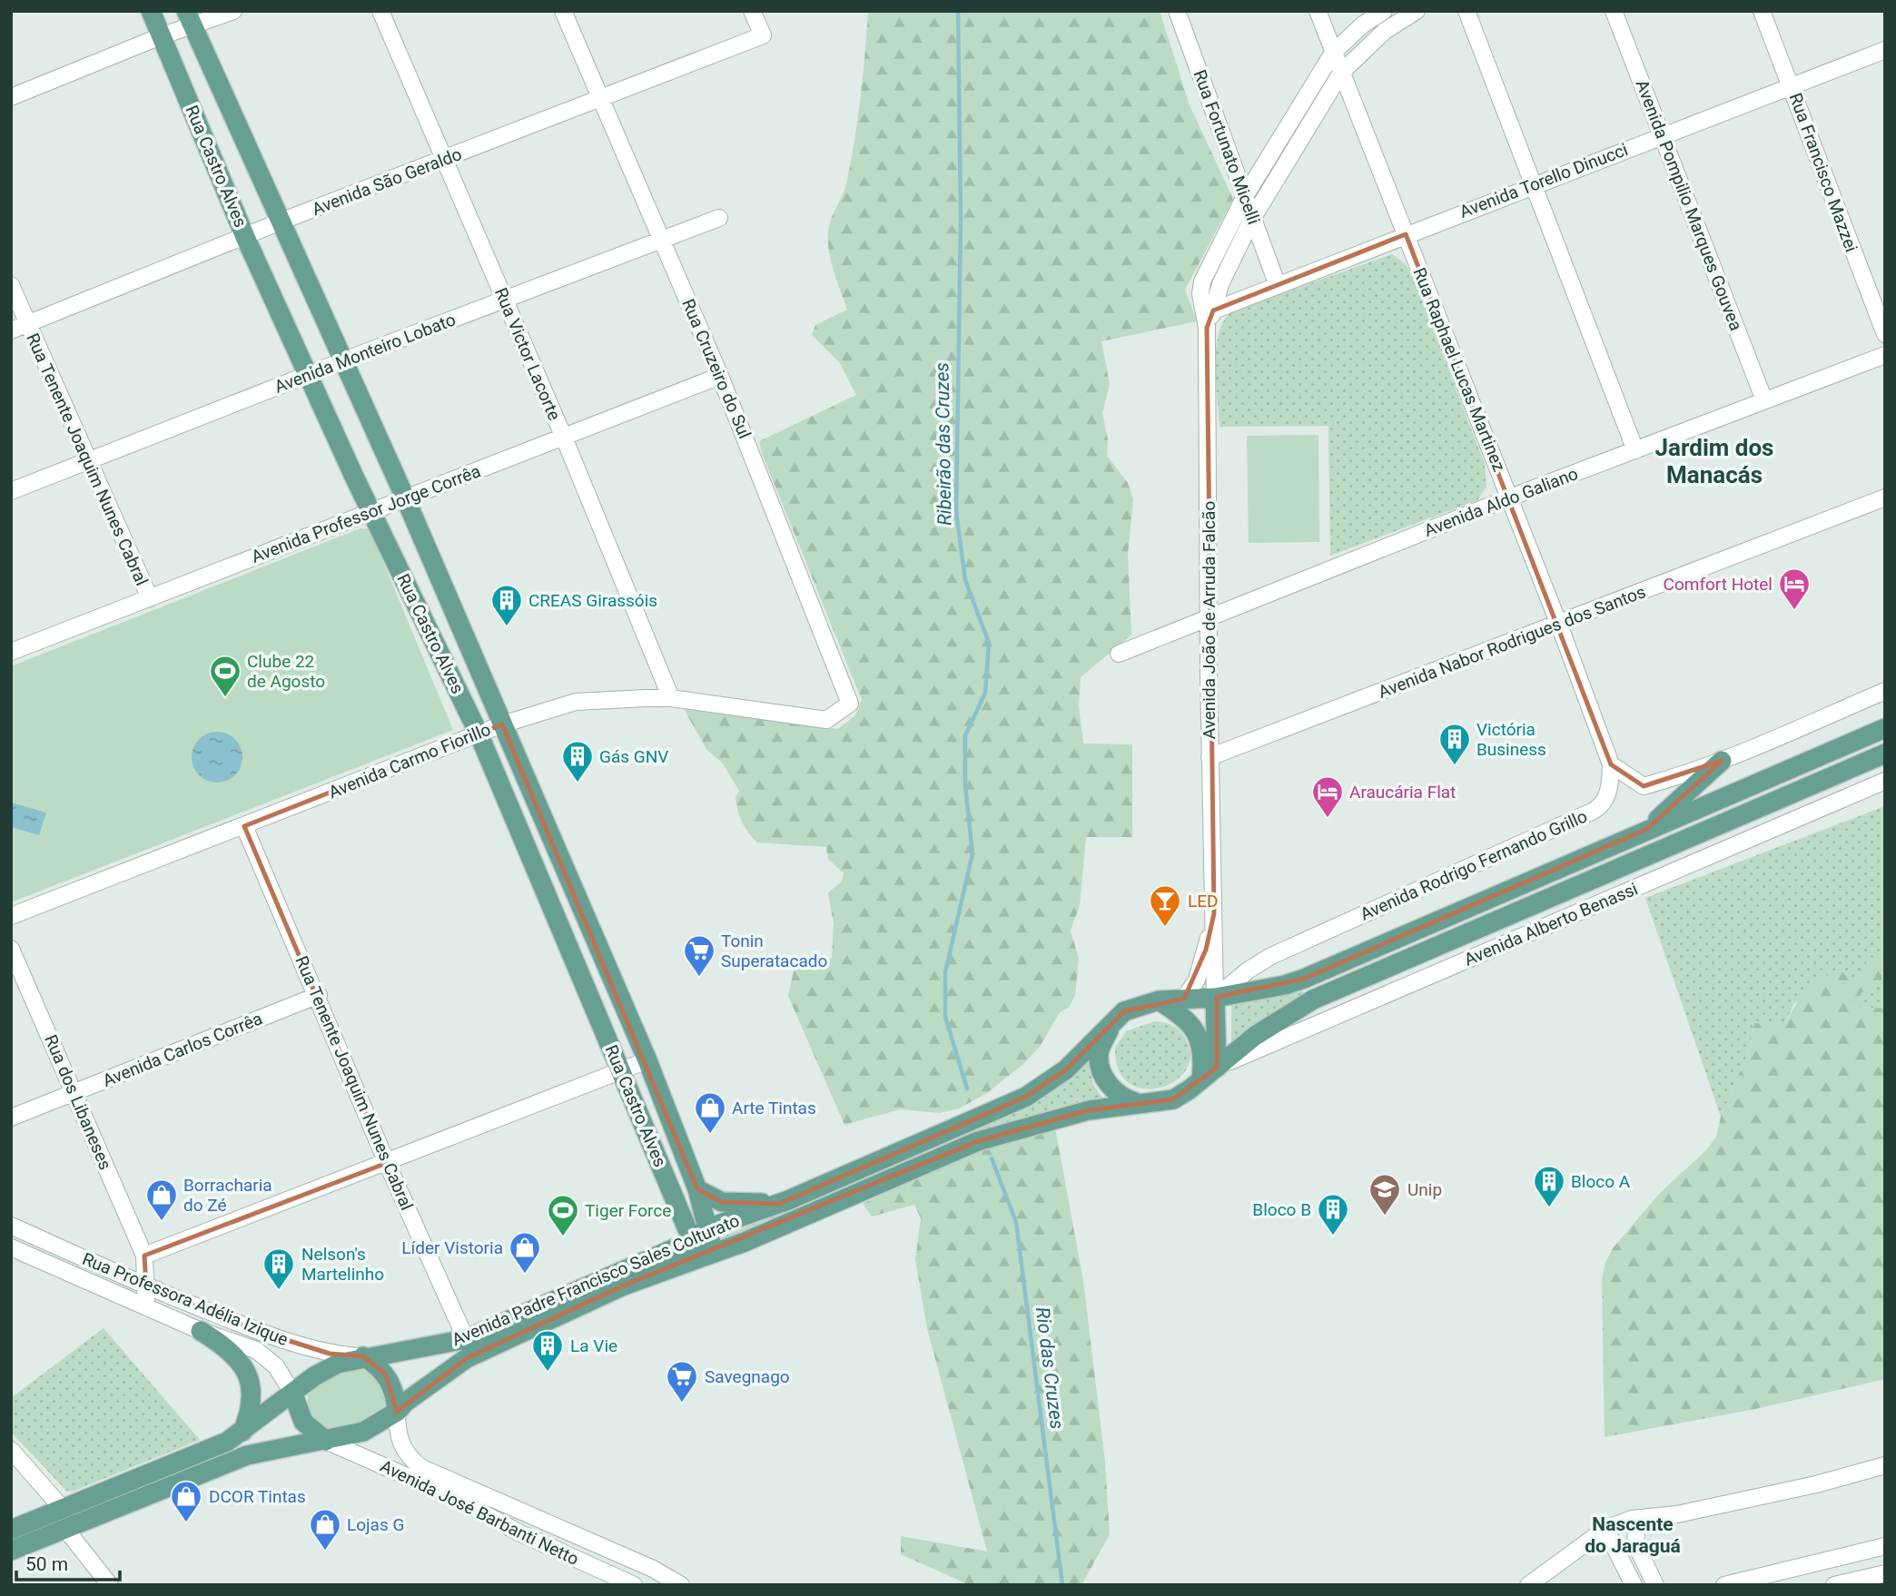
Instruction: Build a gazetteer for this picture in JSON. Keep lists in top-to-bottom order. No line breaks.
{"streets":{"main road":["Rua Castro Alves","Avenida Padre Francisco Sales Colturato"],"street":["Rua Fortunato Micelli","Rua Francisco Mazzei","Avenida Torello Dinucci","Avenida São Geraldo","Avenida Pompilio Marques Gouvea","Avenida Monteiro Lobato","Rua Victor Lacorte","Rua Cruzeiro do Sul","Rua Raphael Lucas Martinez","Rua Tenente Joaquim Nunes Cabral","Avenida Aldo Galiano","Avenida Professor Jorge Corrêa","Avenida João de Arruda Falcão","Avenida Nabor Rodrigues dos Santos","Avenida Carmo Fiorillo","Avenida Rodrigo Fernando Grillo","Avenida Alberto Benassi","Avenida Carlos Corrêa","Rua dos Libaneses","Rua Professora Adélia Izique","Avenida José Barbanti Netto"]},"crossings":[["Rua Fortunato Micelli","Avenida Torello Dinucci"],["Rua Castro Alves","Avenida São Geraldo"],["Rua Castro Alves","Avenida Monteiro Lobato"],["Rua Castro Alves","Avenida Professor Jorge Corrêa"],["Rua Castro Alves","Avenida Carmo Fiorillo"],["Rua Castro Alves","Avenida Padre Francisco Sales Colturato"],["Rua Francisco Mazzei","Avenida Torello Dinucci"],["Avenida Torello Dinucci","Avenida Pompilio Marques Gouvea"],["Avenida Torello Dinucci","Rua Raphael Lucas Martinez"],["Avenida Torello Dinucci","Avenida João de Arruda Falcão"],["Avenida São Geraldo","Rua Victor Lacorte"],["Avenida São Geraldo","Rua Cruzeiro do Sul"],["Avenida São Geraldo","Rua Tenente Joaquim Nunes Cabral"],["Avenida Pompilio Marques Gouvea","Avenida Aldo Galiano"],["Avenida Monteiro Lobato","Rua Victor Lacorte"],["Avenida Monteiro Lobato","Rua Cruzeiro do Sul"],["Avenida Monteiro Lobato","Rua Tenente Joaquim Nunes Cabral"],["Rua Victor Lacorte","Avenida Professor Jorge Corrêa"],["Rua Victor Lacorte","Avenida Carmo Fiorillo"],["Rua Cruzeiro do Sul","Avenida Professor Jorge Corrêa"],["Rua Cruzeiro do Sul","Avenida Carmo Fiorillo"],["Rua Raphael Lucas Martinez","Avenida Aldo Galiano"],["Rua Raphael Lucas Martinez","Avenida Nabor Rodrigues dos Santos"],["Rua Raphael Lucas Martinez","Avenida Rodrigo Fernando Grillo"],["Rua Tenente Joaquim Nunes Cabral","Avenida Professor Jorge Corrêa"],["Rua Tenente Joaquim Nunes Cabral","Avenida Carmo Fiorillo"],["Rua Tenente Joaquim Nunes Cabral","Avenida Carlos Corrêa"],["Rua Tenente Joaquim Nunes Cabral","Avenida Padre Francisco Sales Colturato"],["Avenida Aldo Galiano","Avenida João de Arruda Falcão"],["Avenida João de Arruda Falcão","Avenida Nabor Rodrigues dos Santos"],["Avenida João de Arruda Falcão","Avenida Rodrigo Fernando Grillo"],["Avenida Alberto Benassi","Avenida Padre Francisco Sales Colturato"],["Avenida Carlos Corrêa","Rua dos Libaneses"],["Avenida Padre Francisco Sales Colturato","Rua Professora Adélia Izique"],["Avenida Padre Francisco Sales Colturato","Avenida José Barbanti Netto"],["Rua Professora Adélia Izique","Avenida José Barbanti Netto"]],"districts":["Jardim dos Manacás","Nascente do Jaraguá"],"water":["Ribeirão das Cruzes","Rio das Cruzes"],"places":{"hotel":["Comfort Hotel","Araucária Flat"],"building":["CREAS Girassóis","Victória Business","Gás GNV","Bloco A","Bloco B","Nelson's Martelinho","La Vie"],"sports":["Clube 22 de Agosto","Tiger Force"],"bar":["LED"],"supermarket":["Tonin Superatacado","Savegnago"],"shop":["Arte Tintas","Borracharia do Zé","Líder Vistoria","DCOR Tintas","Lojas G"],"school or university":["Unip"]},"scale_bar":"50 m"}
